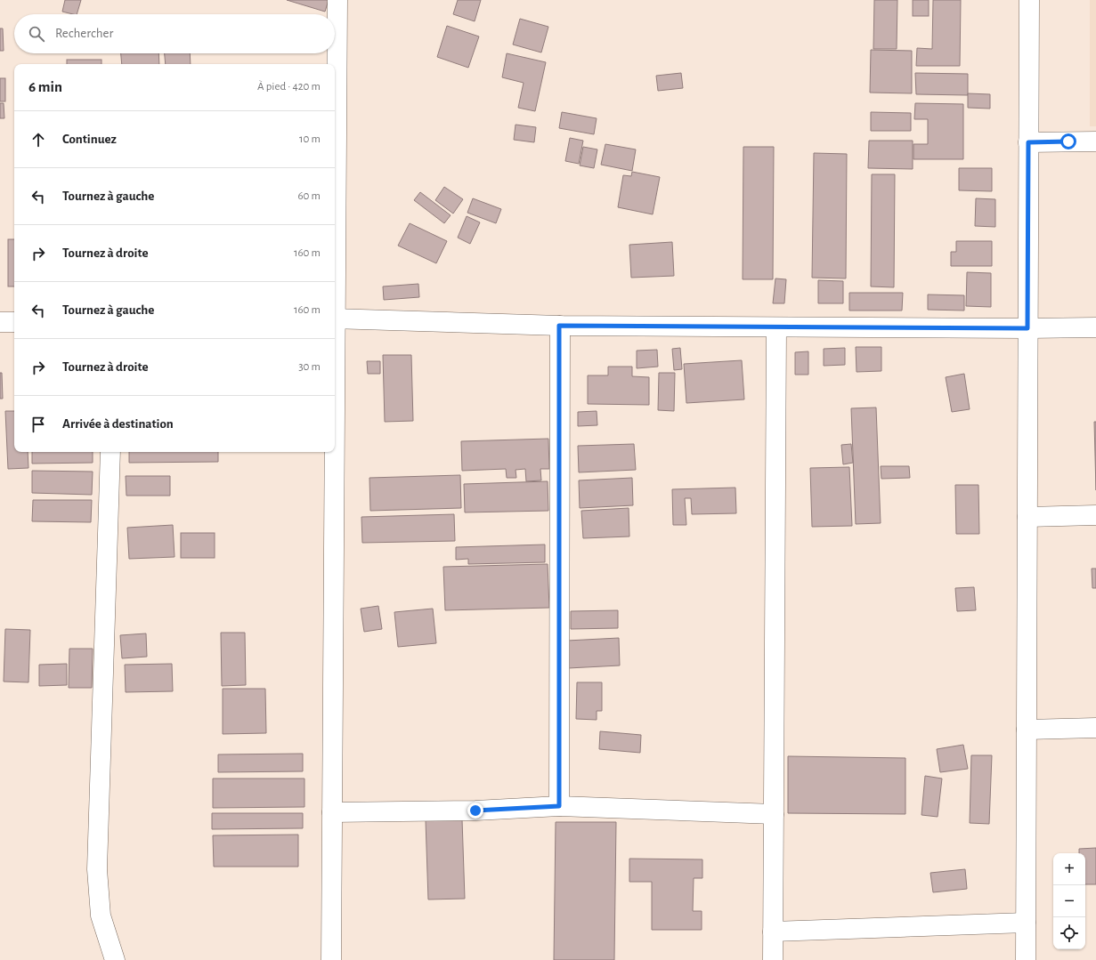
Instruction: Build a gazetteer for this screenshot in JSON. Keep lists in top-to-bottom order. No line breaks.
{"page":{"search":"Rechercher","heading":["6 min","À pied · 420 m"],"list":[["Continuez","10 m"],["Tournez à gauche","60 m"],["Tournez à droite","160 m"],["Tournez à gauche","160 m"],["Tournez à droite","30 m"],"Arrivée à destination"],"map_buttons":["+","−"]}}
